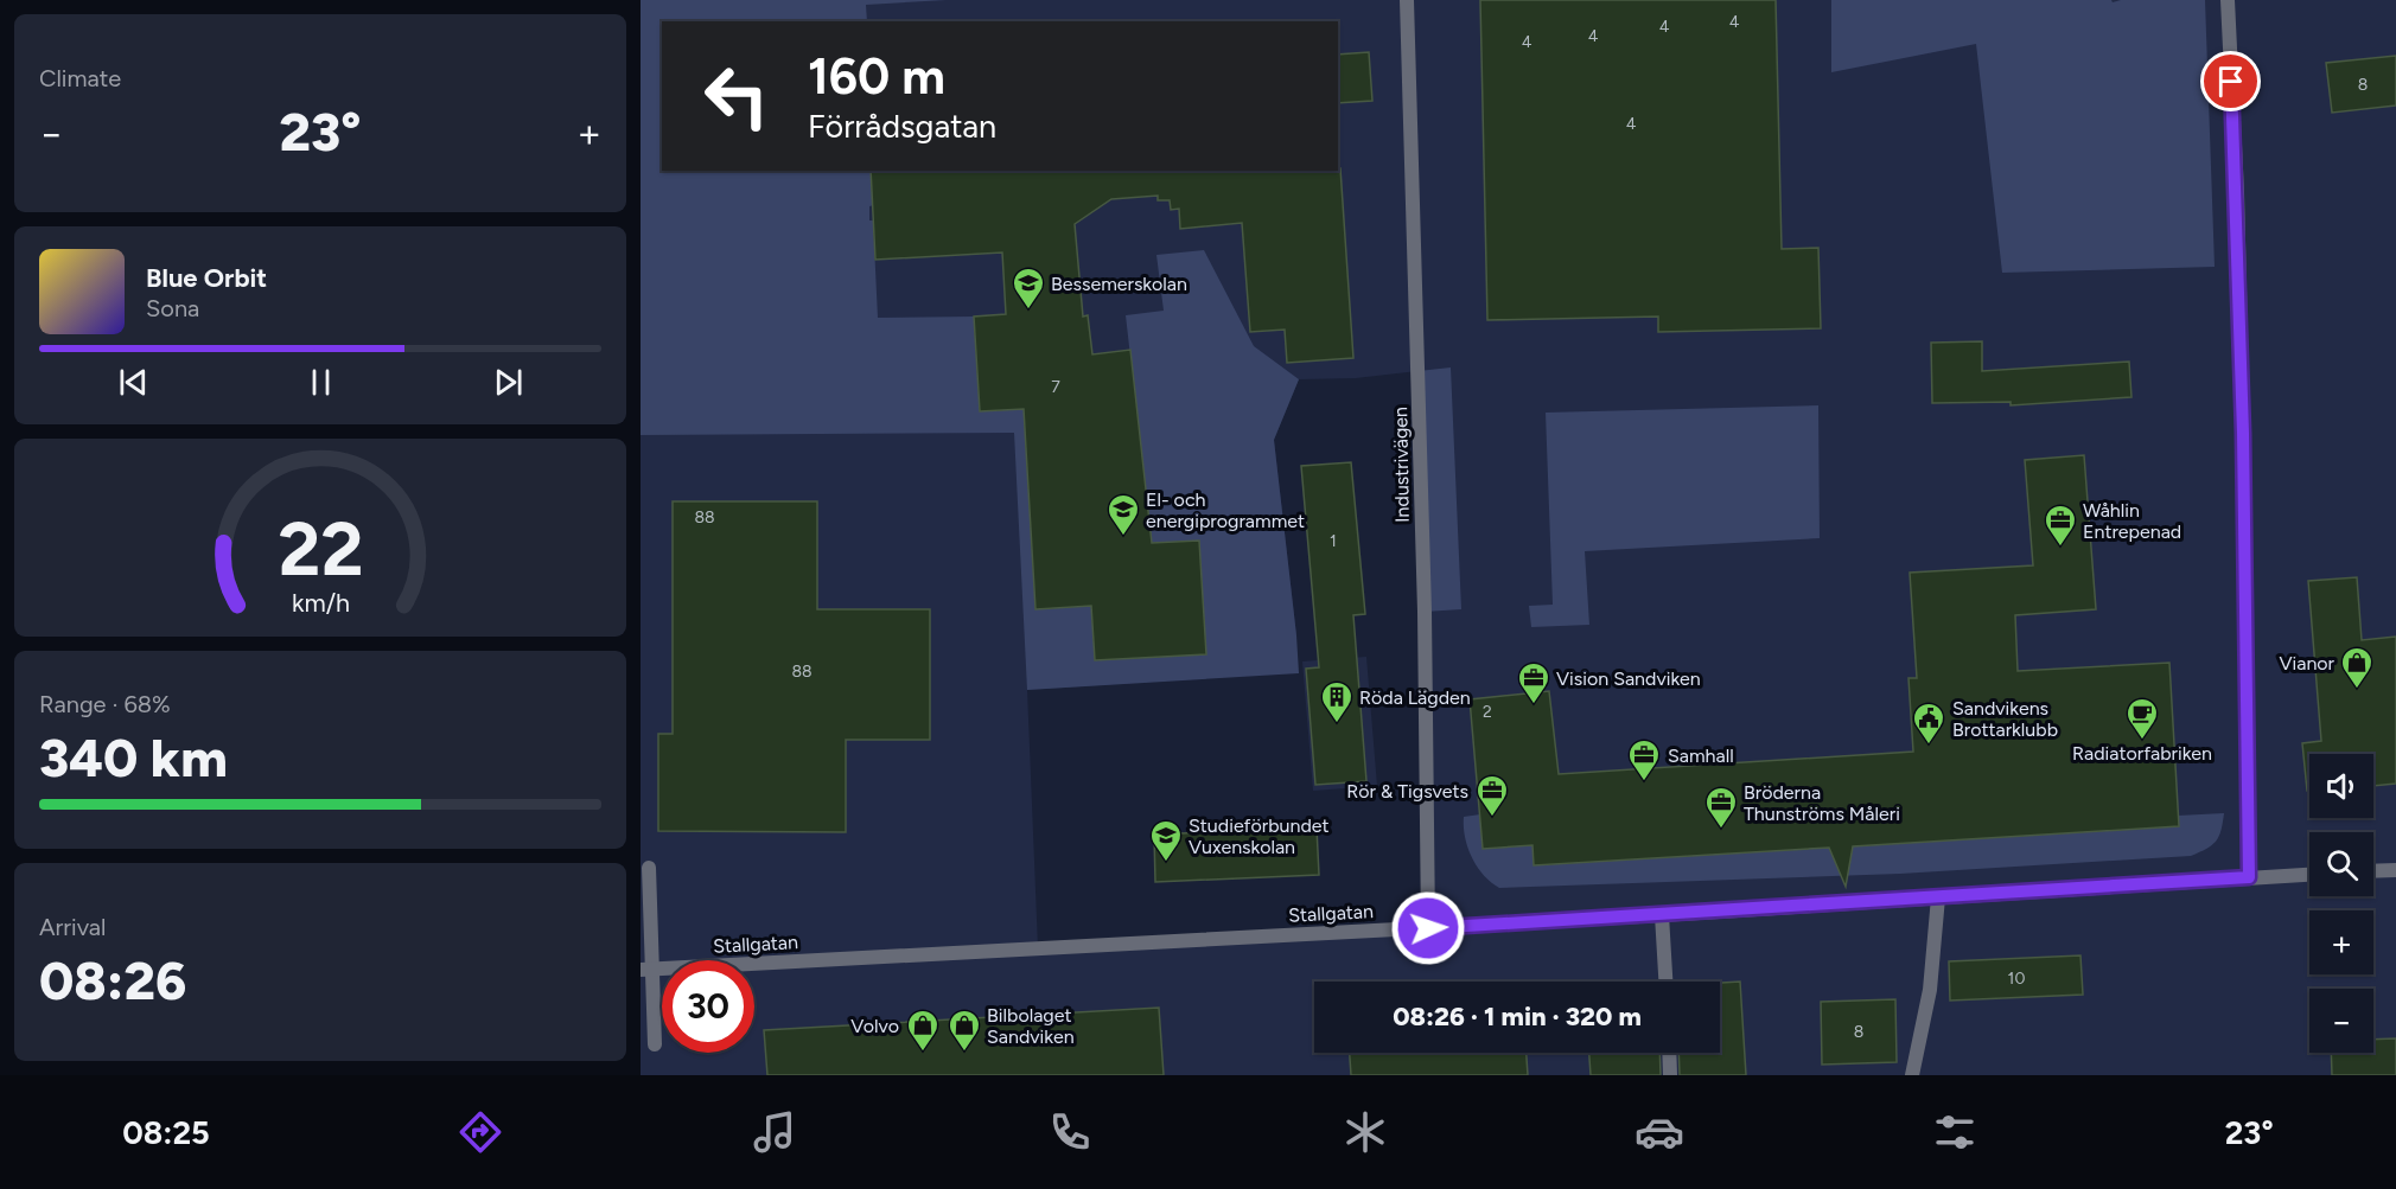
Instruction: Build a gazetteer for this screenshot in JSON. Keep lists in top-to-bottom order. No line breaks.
{"streets":{"street":["Industrivägen","Stallgatan"]},"crossings":[["Industrivägen","Stallgatan"]],"places":{"school or university":["Bessemerskolan","El- och energiprogrammet","Studieförbundet Vuxenskolan"],"office":["Wåhlin Entrepenad","Vision Sandviken","Samhall","Rör & Tigsvets","Bröderna Thunströms Måleri"],"shop":["Vianor","Volvo","Bilbolaget Sandviken"],"building":["Röda Lägden"],"cafe":["Radiatorfabriken"],"public building":["Sandvikens Brottarklubb"]},"house_numbers":["4","4","4","4","8","4","7","88","1","88","2","10","8"],"page":{"tile":["Climate",["Range · 68%","340 km"],["Arrival","08:26"]],"turn":["160 m","Förrådsgatan"],"heat":["−","23°","+"],"song":["Blue Orbit","Sona"],"map_buttons":["+","−"],"limit":"30","trip":"08:26 · 1 min · 320 m","tabs":["08:25","23°"],"gauge":["22","km/h"]}}
